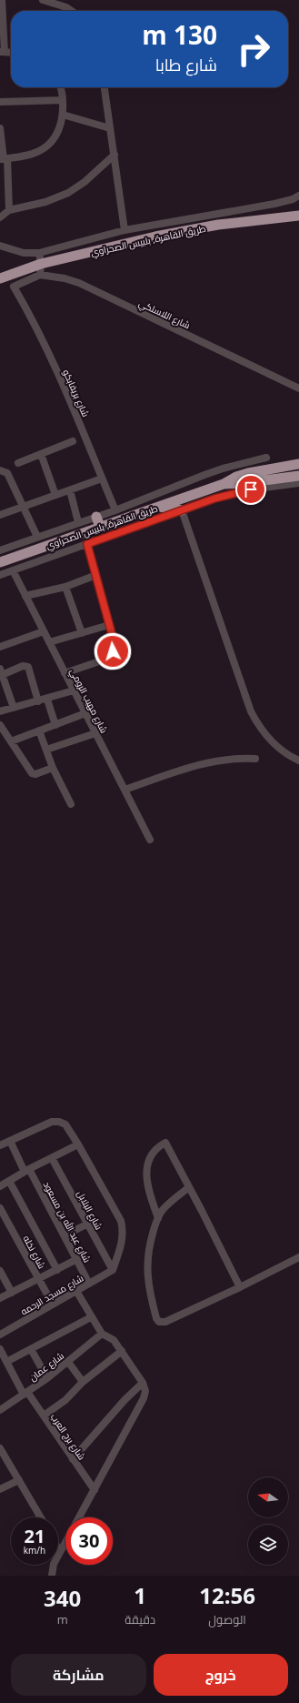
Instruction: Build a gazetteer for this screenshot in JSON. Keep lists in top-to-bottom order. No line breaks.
{"streets":{"highway":["طريق القاهرة, بلبيس الصحراوي"],"street":["شارع اللاسلكي","شارع بريفابكو","شارع مهيب الرومي","شارع البلابل","شارع عبد الله بن مسعود","شارع نخله","شارع مسجد الرحمه","شارع عمان","شارع برج العرب"]},"crossings":[["طريق القاهرة, بلبيس الصحراوي","شارع اللاسلكي"],["طريق القاهرة, بلبيس الصحراوي","شارع بريفابكو"],["شارع اللاسلكي","شارع بريفابكو"],["شارع البلابل","شارع مسجد الرحمه"],["شارع عبد الله بن مسعود","شارع مسجد الرحمه"],["شارع نخله","شارع مسجد الرحمه"],["شارع عمان","شارع برج العرب"]],"north":"left","page":{"turn":["130 m","شارع طابا"],"speed":"21 km/h","limit":"30","eta":["12:56","الوصول","1","دقيقة","340","m"],"buttons":["خروج","مشاركة"]}}
